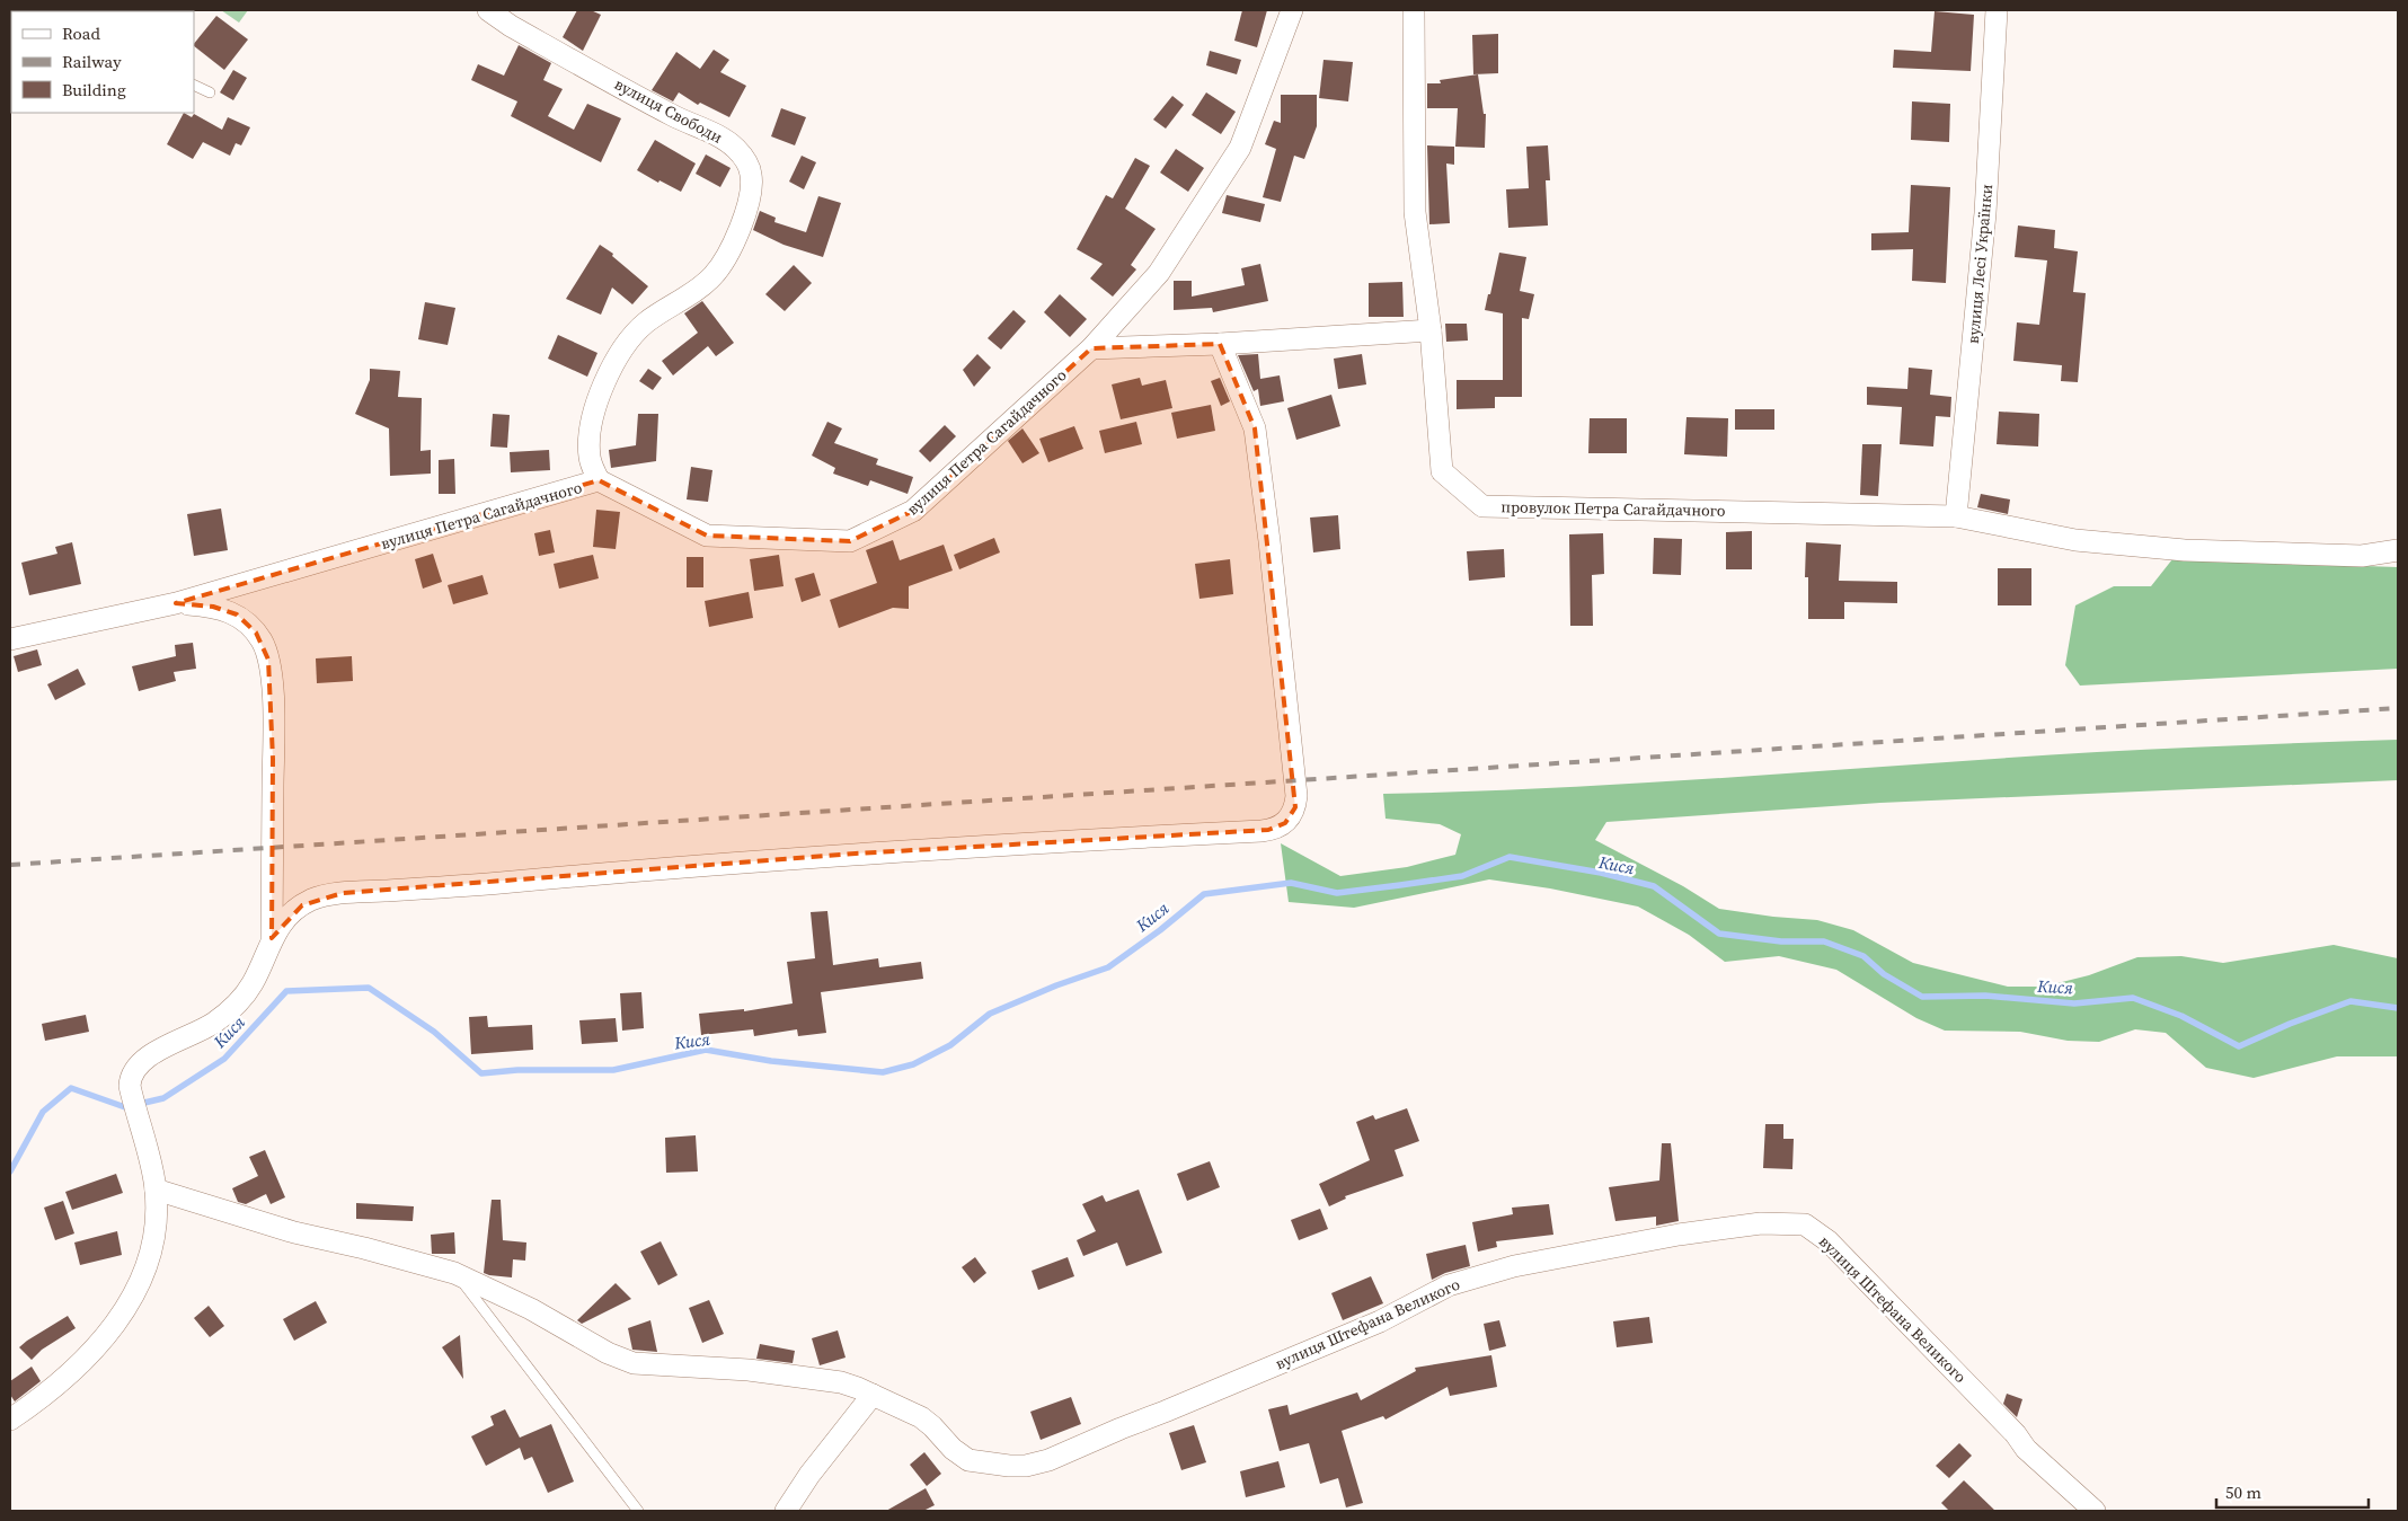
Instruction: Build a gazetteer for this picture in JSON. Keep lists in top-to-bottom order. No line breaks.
{"streets":{"street":["вулиця Свободи","вулиця Лесі Українки","вулиця Петра Сагайдачного","провулок Петра Сагайдачного","вулиця Штефана Великого"]},"crossings":[["вулиця Свободи","вулиця Петра Сагайдачного"],["вулиця Лесі Українки","провулок Петра Сагайдачного"]],"water":["Кися"],"legend":["Road","Railway","Building"],"scale_bar":"50 m"}
